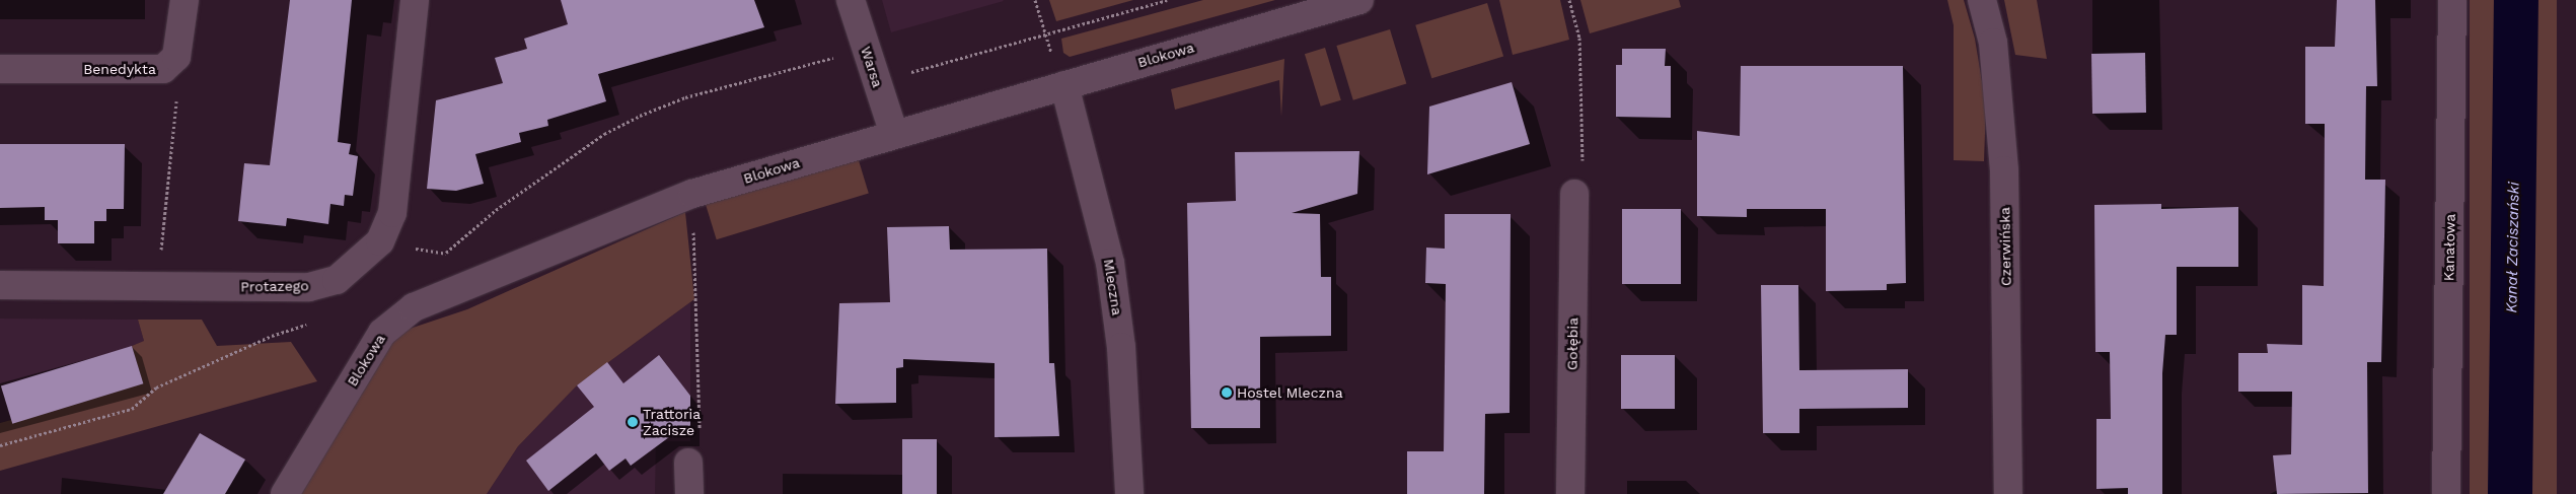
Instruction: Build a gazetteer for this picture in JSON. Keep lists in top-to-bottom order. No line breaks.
{"streets":{"street":["Blokowa","Warsa","Benedykta","Czerwińska","Kanałowa","Protazego","Mleczna","Gołębia"]},"crossings":[["Blokowa","Warsa"],["Blokowa","Mleczna"]],"water":["Kanał Zaciszański"],"places":["Hostel Mleczna","Trattoria Zacisze"]}
